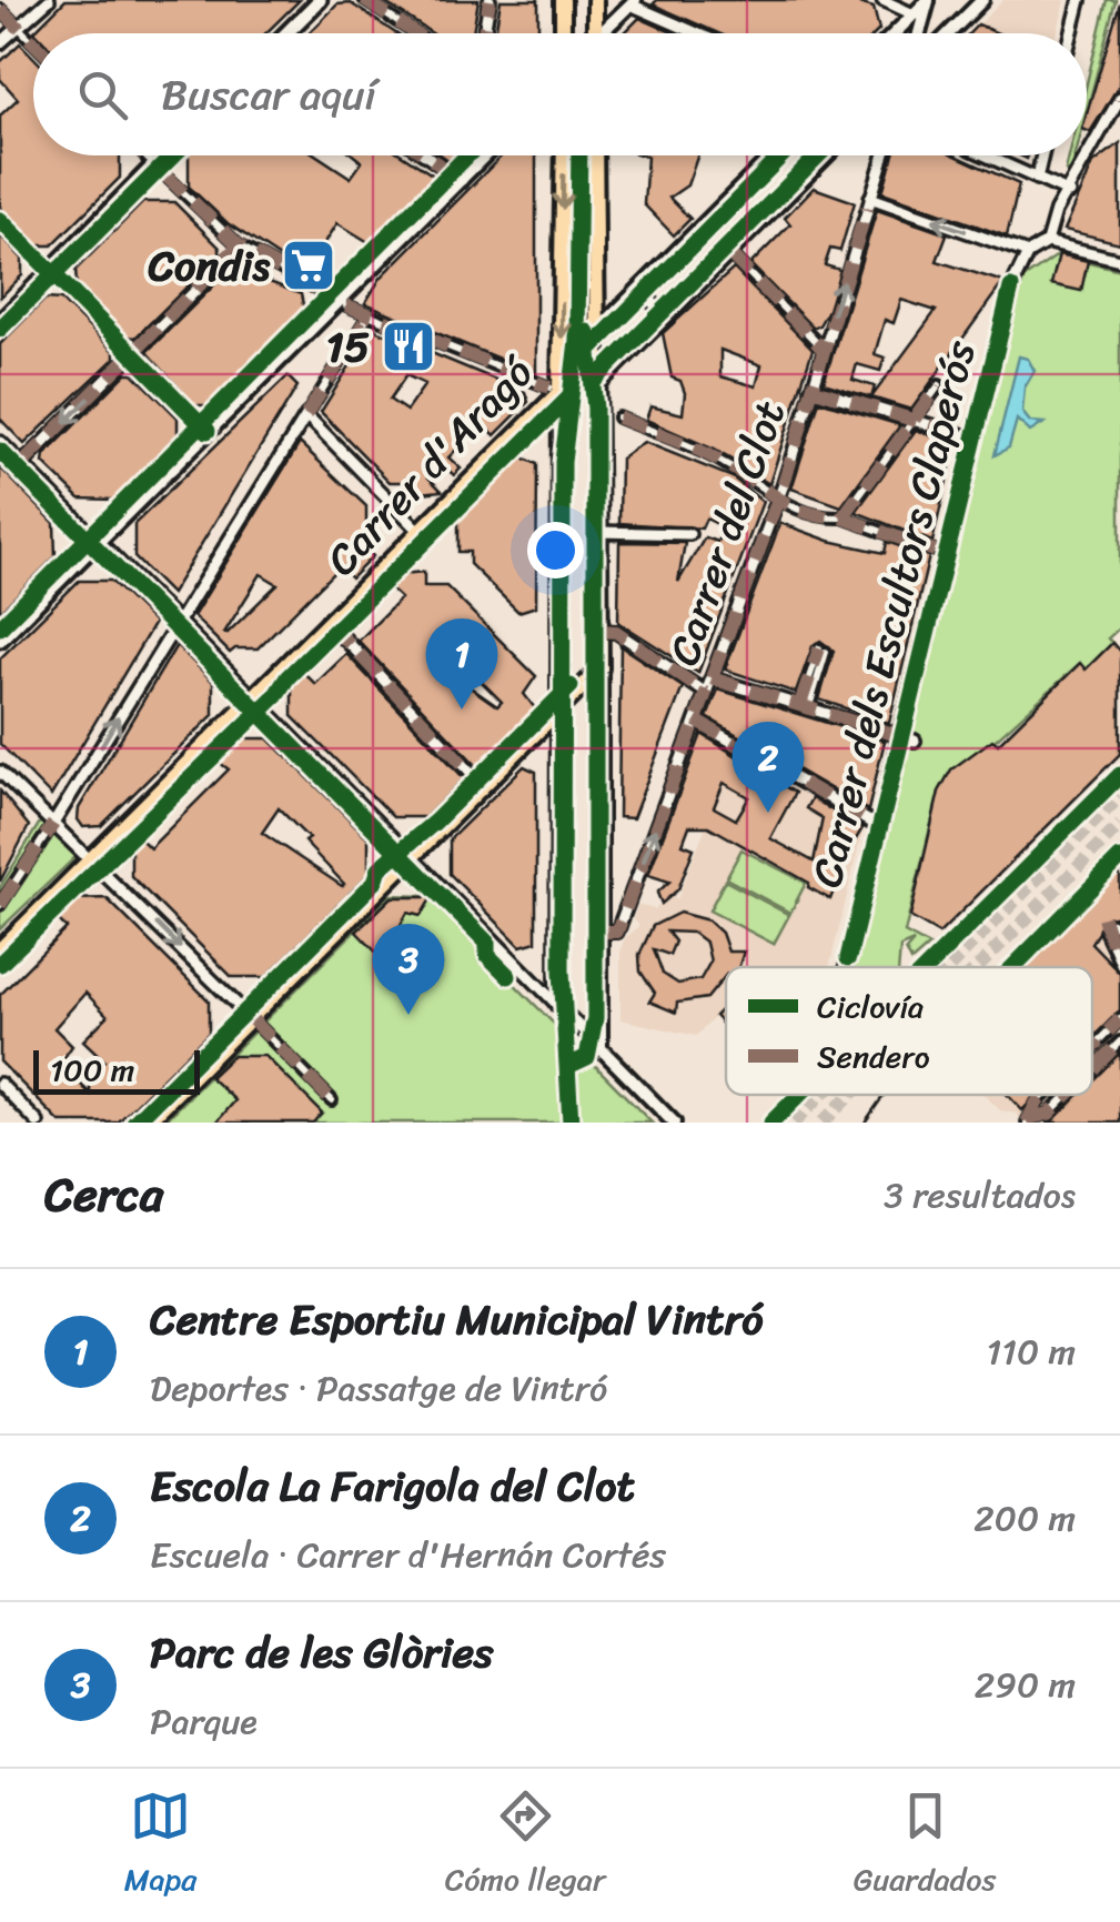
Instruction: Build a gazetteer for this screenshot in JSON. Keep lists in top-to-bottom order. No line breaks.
{"streets":{"main road":["Carrer d'Aragó"],"street":["Carrer del Clot","Carrer dels Escultors Claperós"]},"places":{"supermarket":["Condis"],"restaurant":["15"]},"legend":["Ciclovía","Sendero"],"scale_bar":"100 m","page":{"search":"Buscar aquí","pins":["1","2","3"],"scale":"100 m","heading":["Cerca","3 resultados"],"list":[{"mark":"1","name":"Centre Esportiu Municipal Vintró","note":"Deportes · Passatge de Vintró","value":"110 m"},{"mark":"2","name":"Escola La Farigola del Clot","note":"Escuela · Carrer d'Hernán Cortés","value":"200 m"},{"mark":"3","name":"Parc de les Glòries","note":"Parque","value":"290 m"}],"nav":["Mapa","Cómo llegar","Guardados"]}}
